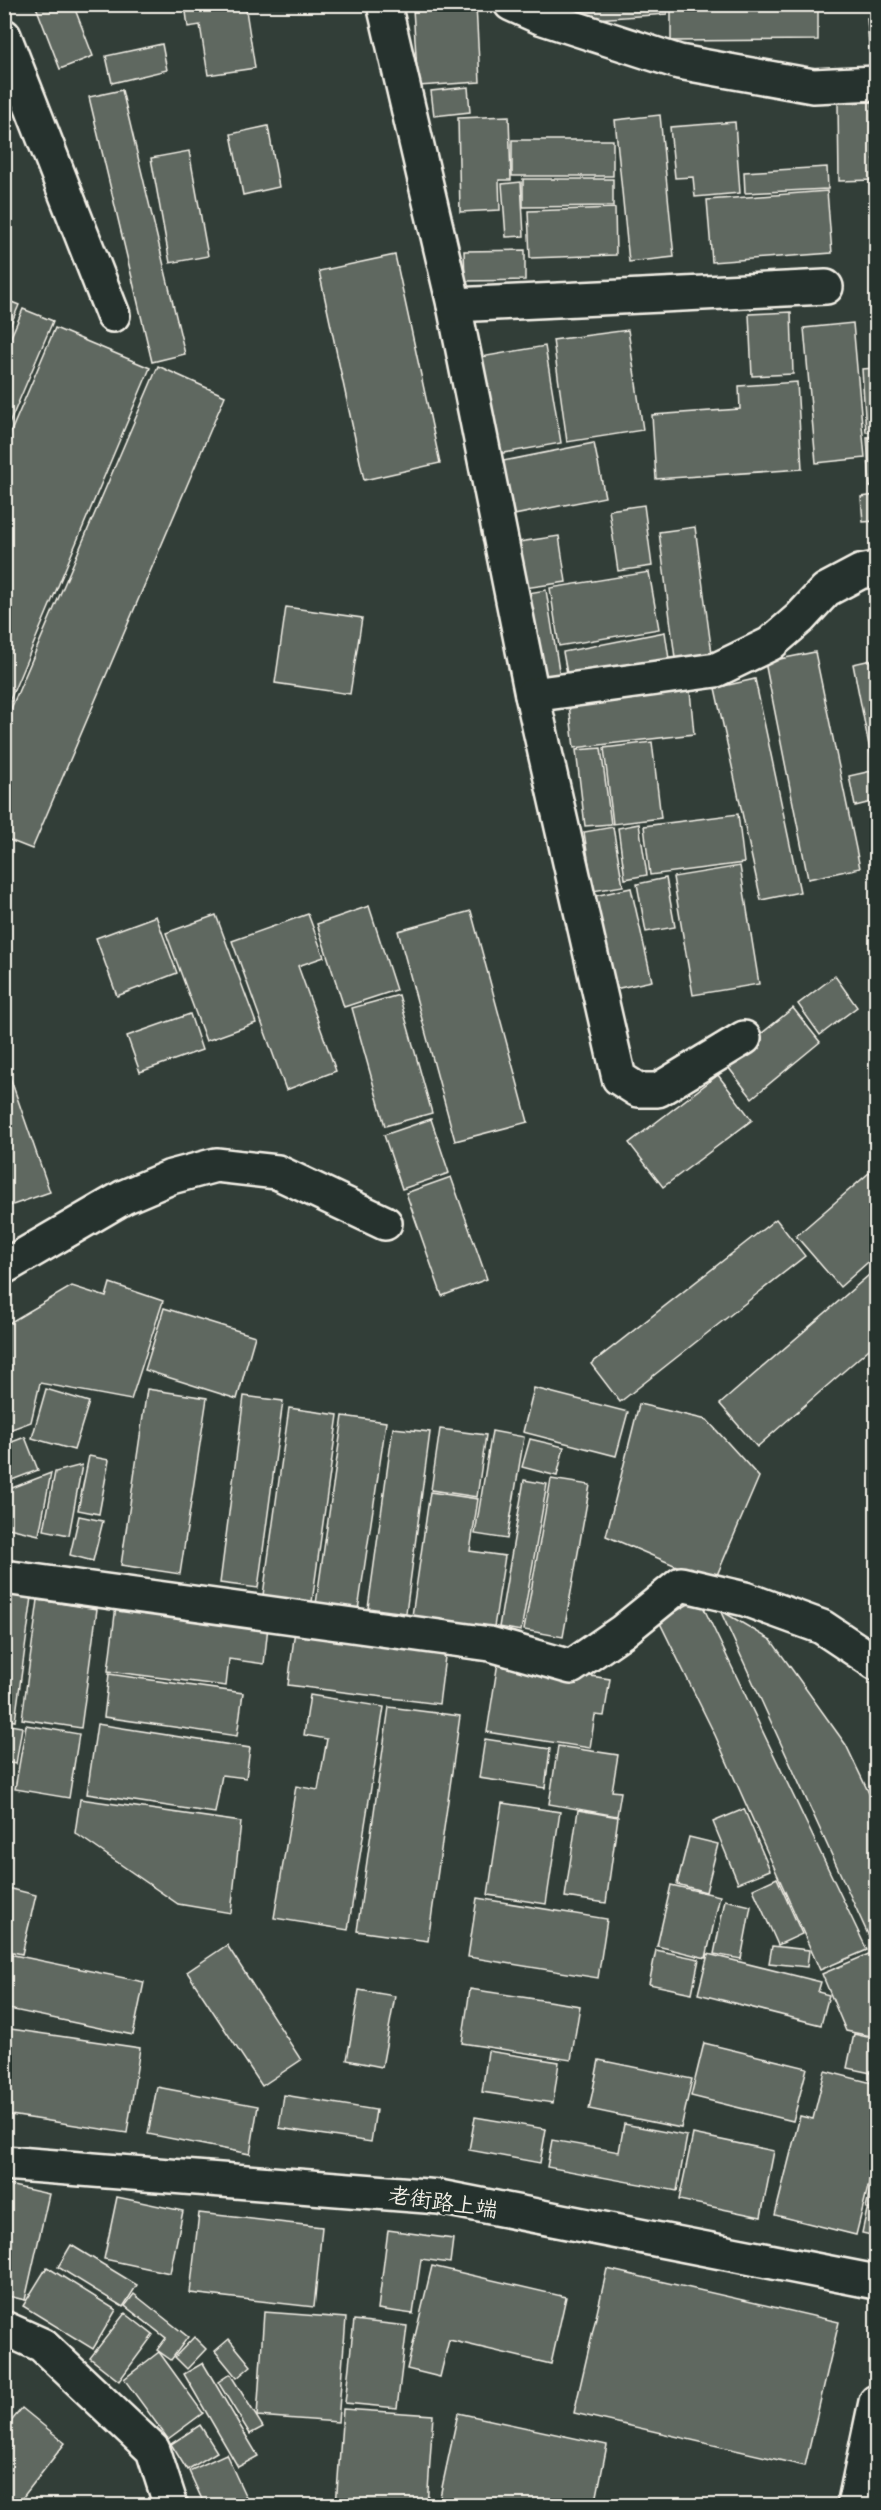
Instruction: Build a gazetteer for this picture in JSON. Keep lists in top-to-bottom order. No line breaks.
{"streets":{"street":["老街路上端"]}}
